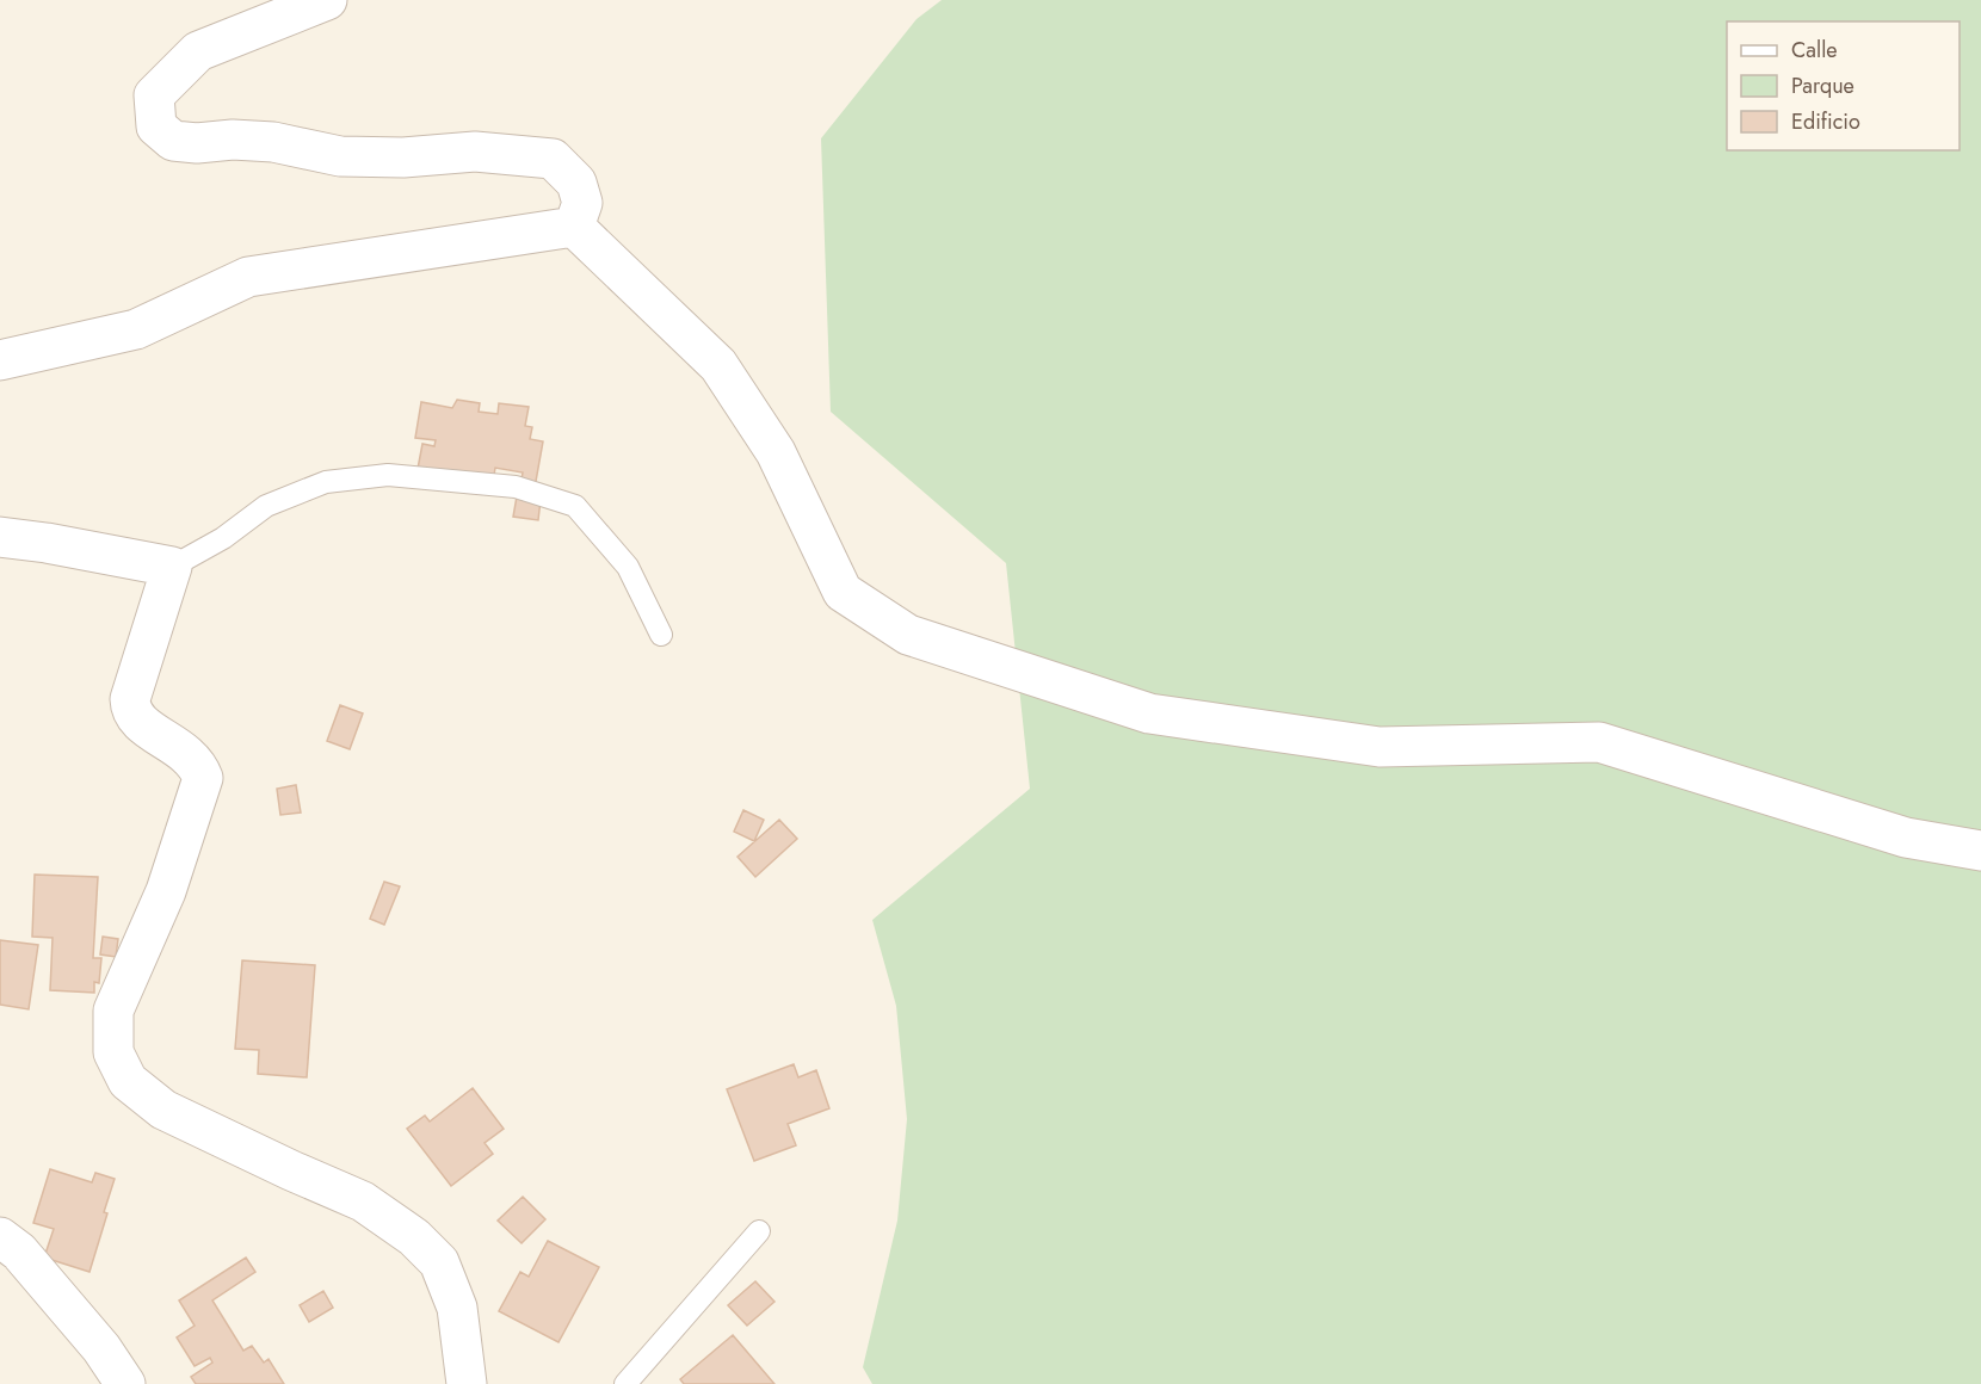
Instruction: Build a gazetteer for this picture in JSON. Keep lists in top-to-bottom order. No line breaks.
{"legend":["Calle","Parque","Edificio"]}
